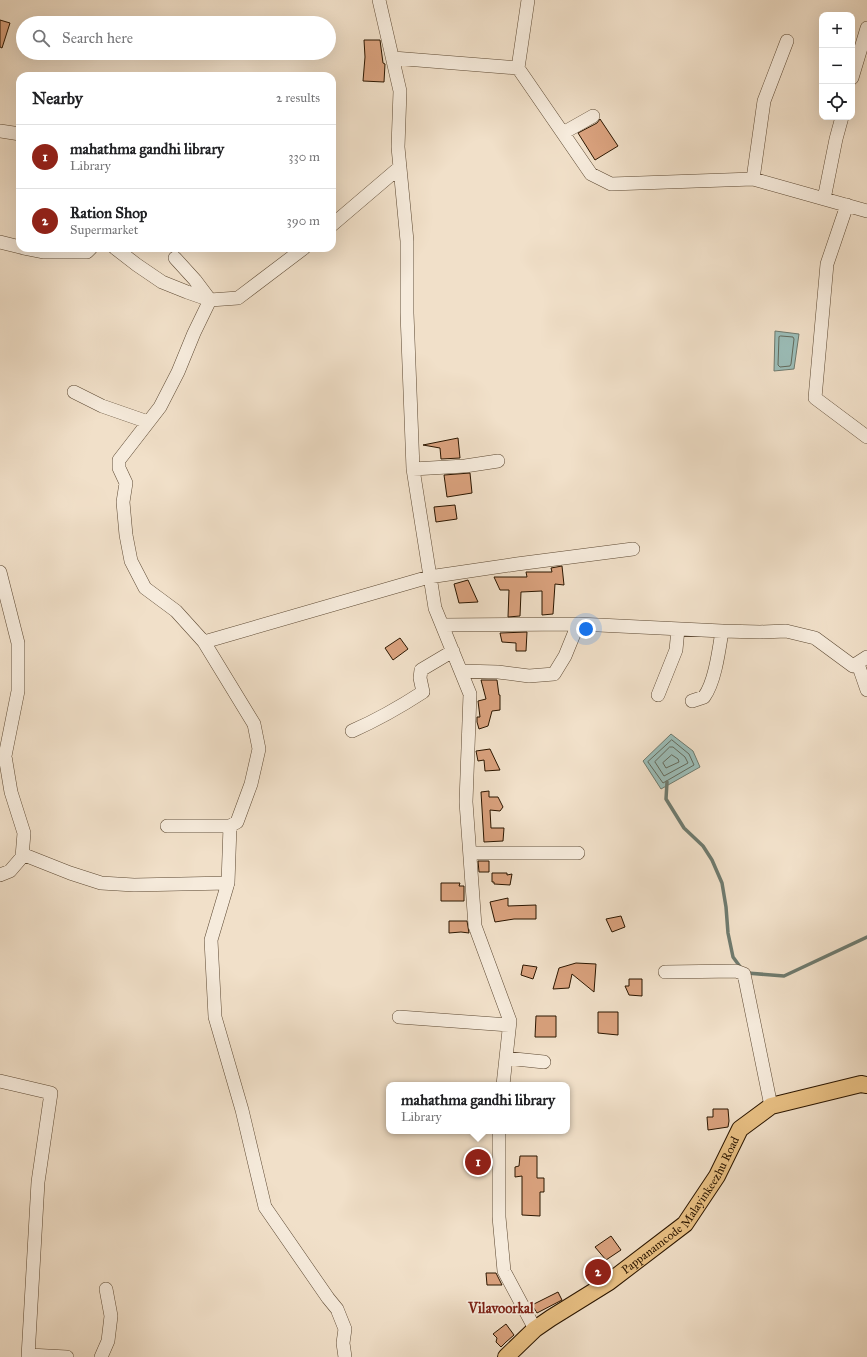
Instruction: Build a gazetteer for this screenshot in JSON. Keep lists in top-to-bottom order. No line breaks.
{"streets":{"main road":["Pappanamcode Malayinkeezhu Road"]},"districts":["Vilavoorkal"],"page":{"map_buttons":["+","−"],"search":"Search here","heading":["Nearby","2 results"],"list":[{"mark":"1","name":"mahathma gandhi library","note":"Library","value":"330 m"},{"mark":"2","name":"Ration Shop","note":"Supermarket","value":"390 m"}],"popup":["mahathma gandhi library","Library"],"pins":["1","2"]}}
